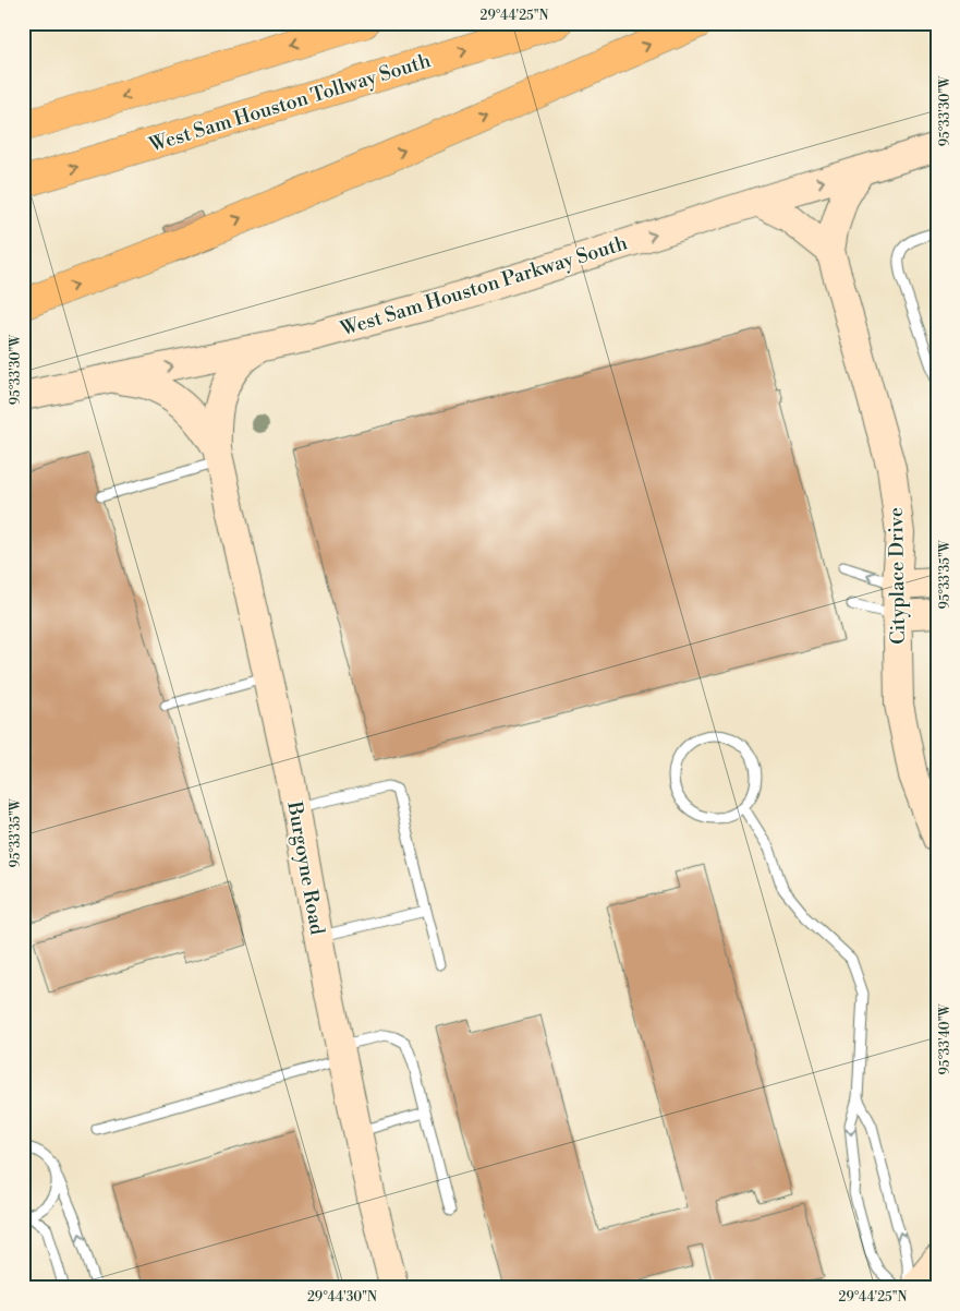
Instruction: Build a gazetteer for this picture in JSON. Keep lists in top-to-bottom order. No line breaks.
{"streets":{"highway":["West Sam Houston Tollway South"],"street":["West Sam Houston Parkway South","Cityplace Drive","Burgoyne Road"]},"crossings":[["West Sam Houston Parkway South","Cityplace Drive"],["West Sam Houston Parkway South","Burgoyne Road"]],"one_way":["West Sam Houston Parkway South"],"coordinates":["29°44'25\"N","95°33'30\"W","95°33'35\"W","95°33'40\"W","29°44'30\"N"]}
